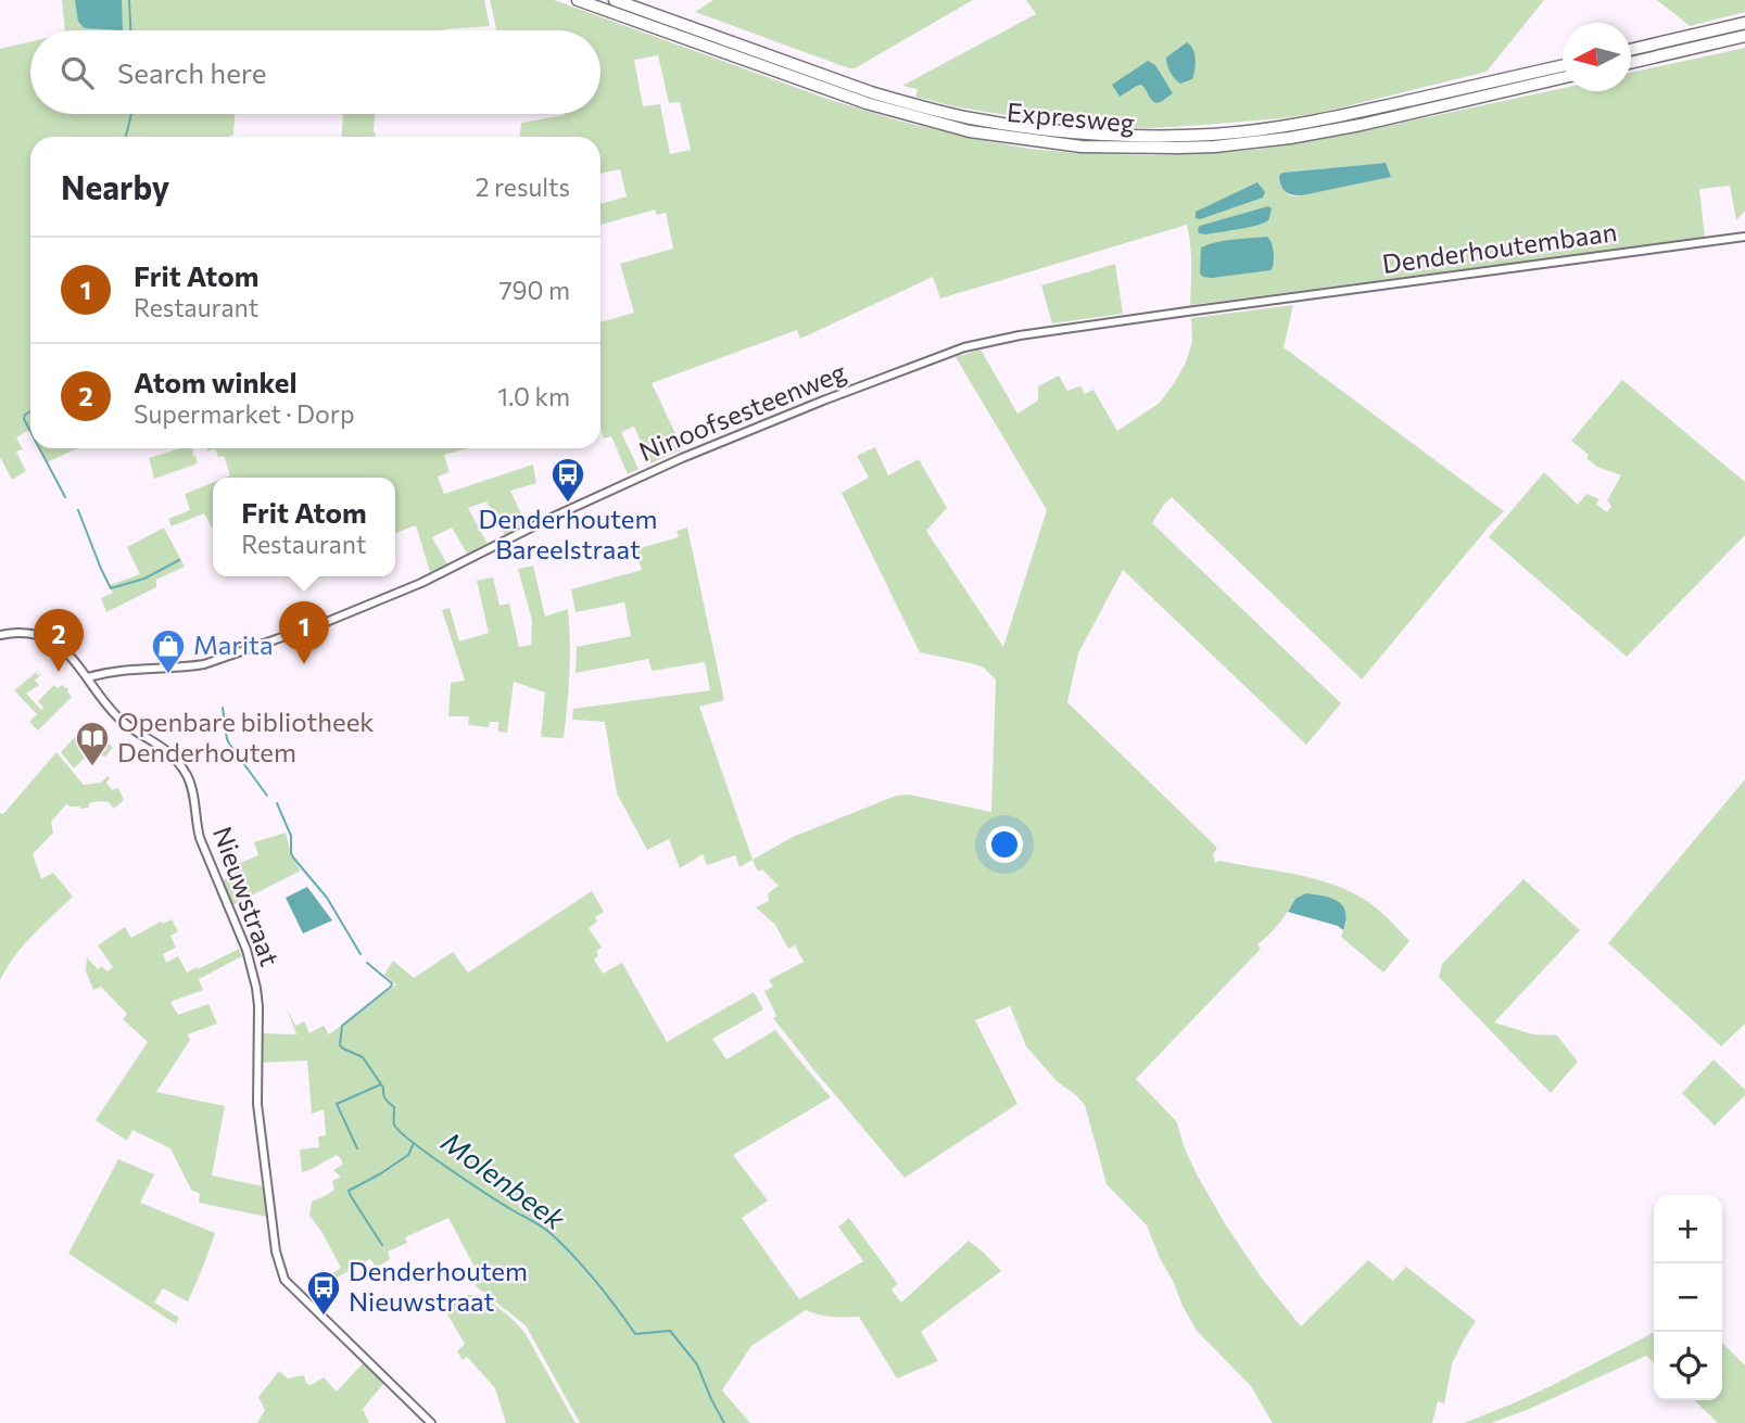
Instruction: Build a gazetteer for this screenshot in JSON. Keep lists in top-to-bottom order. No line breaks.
{"streets":{"highway":["Expresweg"],"street":["Denderhoutembaan","Ninoofsesteenweg","Nieuwstraat"]},"crossings":[["Denderhoutembaan","Ninoofsesteenweg"],["Ninoofsesteenweg","Nieuwstraat"]],"water":["Molenbeek"],"places":{"bus stop":["Denderhoutem Bareelstraat","Denderhoutem Nieuwstraat"],"shop":["Marita"],"library":["Openbare bibliotheek Denderhoutem"]},"north":"left","page":{"search":"Search here","heading":["Nearby","2 results"],"list":[{"mark":"1","name":"Frit Atom","note":"Restaurant","value":"790 m"},{"mark":"2","name":"Atom winkel","note":"Supermarket · Dorp","value":"1.0 km"}],"popup":["Frit Atom","Restaurant"],"pins":["1","2"],"map_buttons":["+","−"]}}
